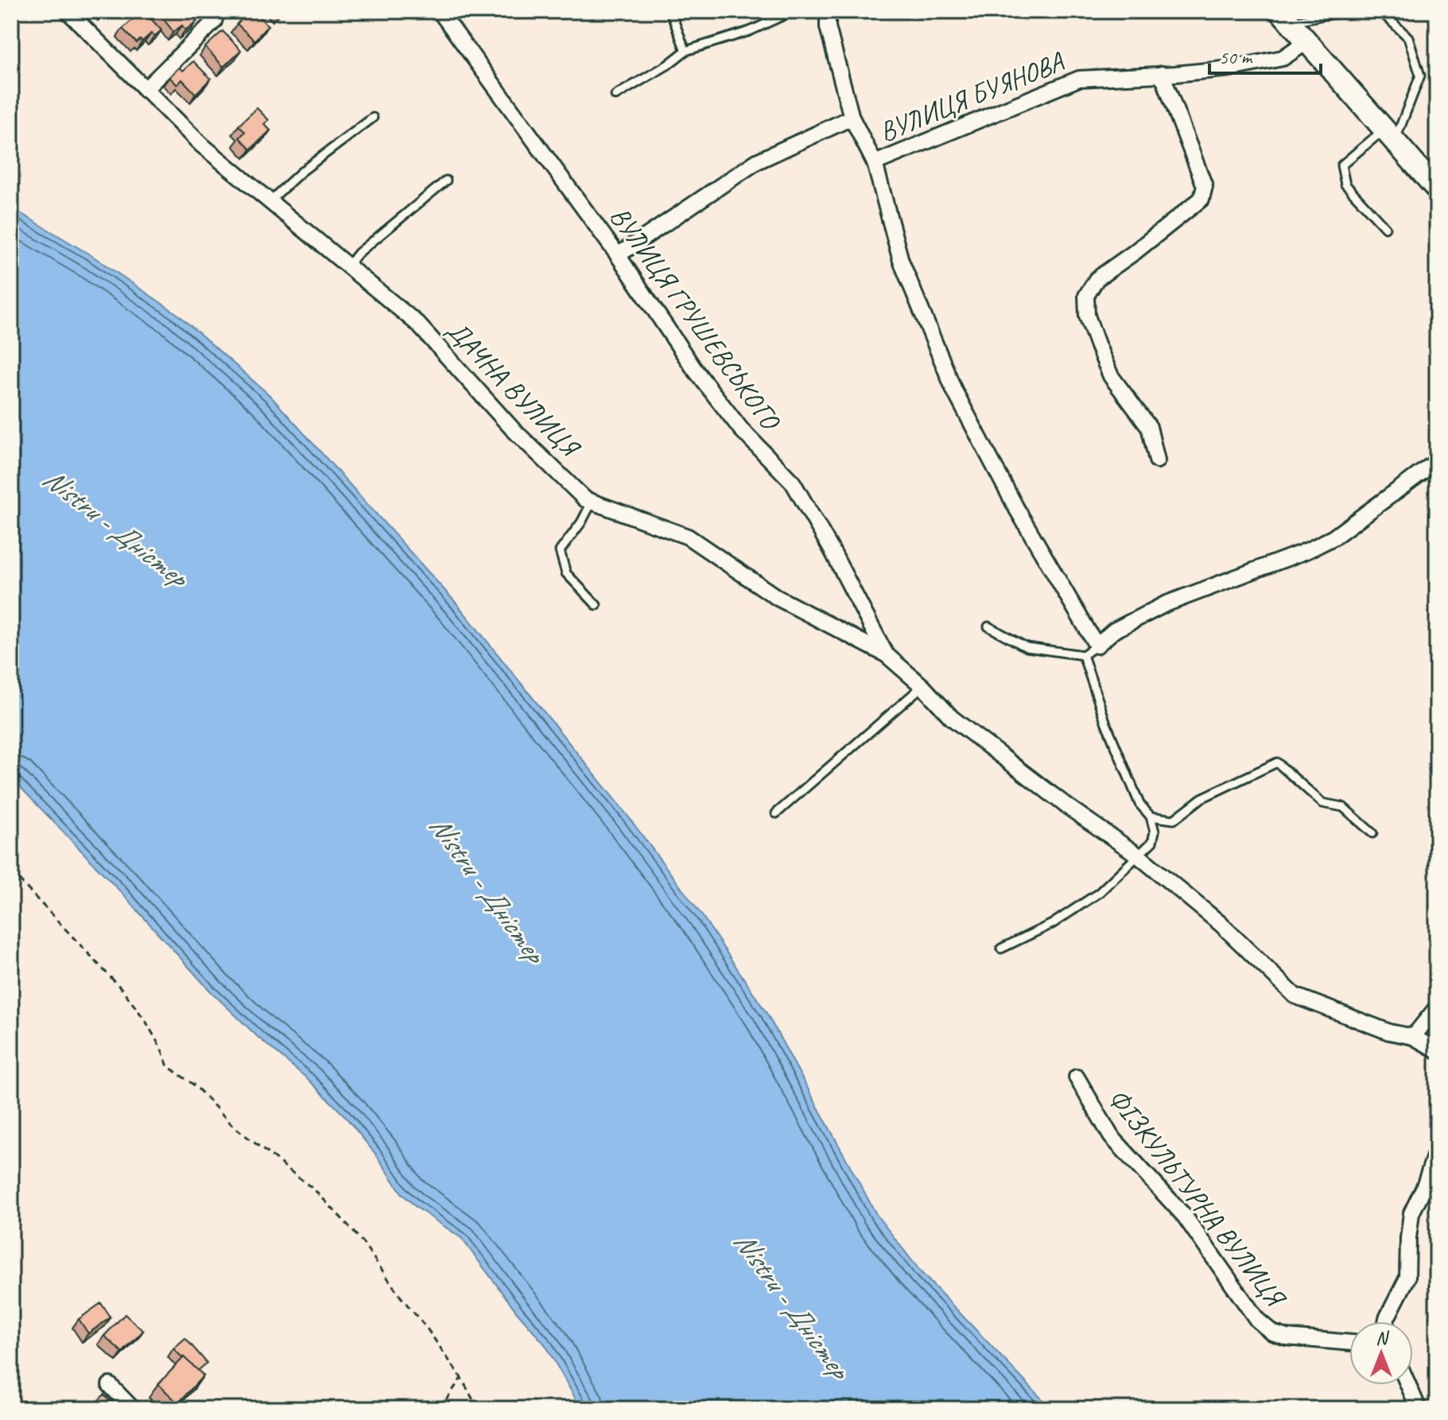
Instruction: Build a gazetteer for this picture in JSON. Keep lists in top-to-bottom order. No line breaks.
{"streets":{"street":["ВУЛИЦЯ БУЯНОВА","ВУЛИЦЯ ГРУШЕВСЬКОГО","ДАЧНА ВУЛИЦЯ","ФІЗКУЛЬТУРНА ВУЛИЦЯ"]},"crossings":[["ВУЛИЦЯ БУЯНОВА","ВУЛИЦЯ ГРУШЕВСЬКОГО"],["ВУЛИЦЯ ГРУШЕВСЬКОГО","ДАЧНА ВУЛИЦЯ"]],"water":["Nistru - Дністер"],"scale_bar":"50 m","north":"top"}
